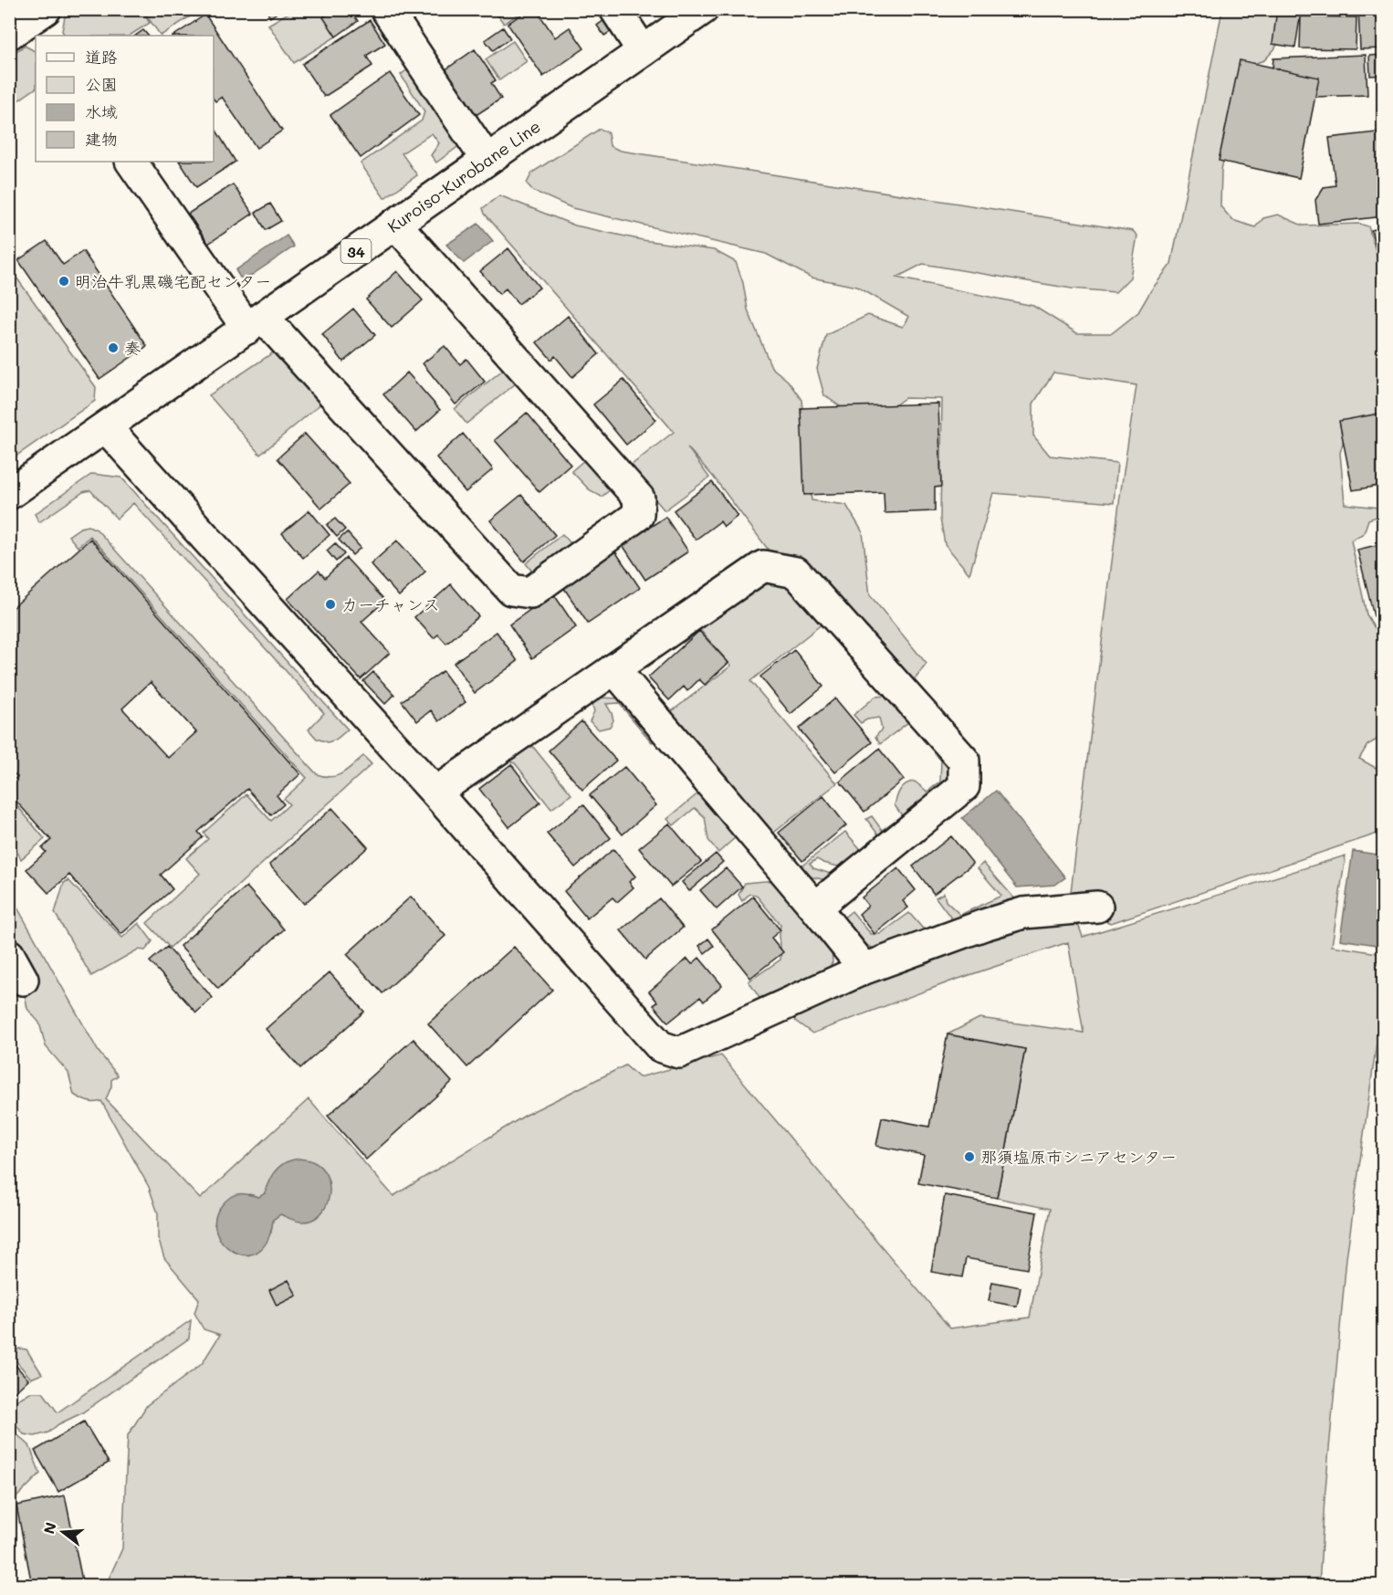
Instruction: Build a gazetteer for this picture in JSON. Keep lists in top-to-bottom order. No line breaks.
{"streets":{"street":["Kuroiso-Kurobane Line","34"]},"places":["明治牛乳黒磯宅配センター","奏","カーチャンス","那須塩原市シニアセンター"],"legend":["道路","公園","水域","建物"],"north":"left"}
